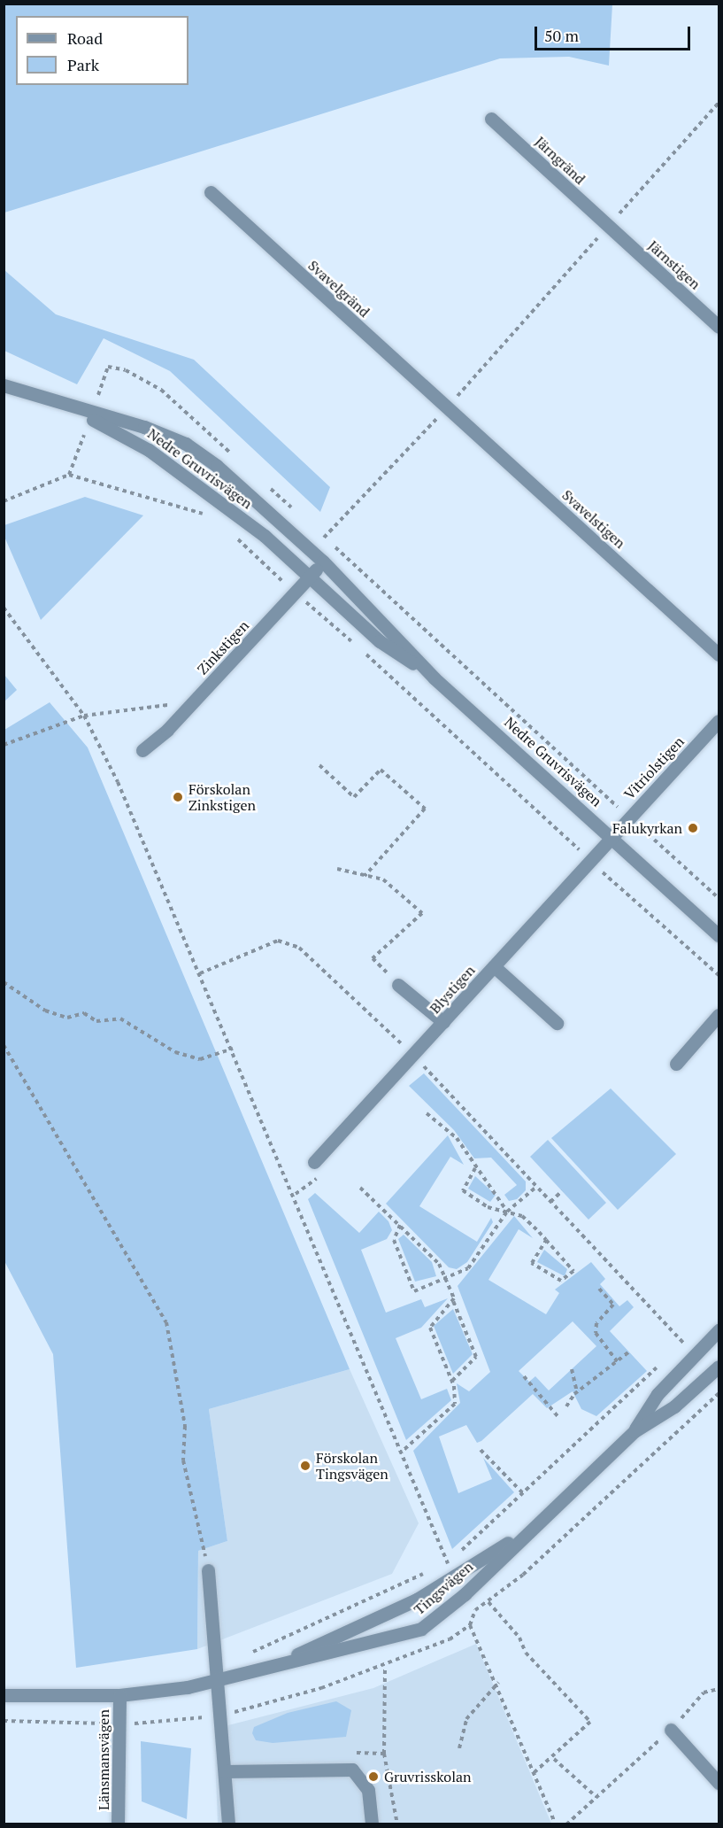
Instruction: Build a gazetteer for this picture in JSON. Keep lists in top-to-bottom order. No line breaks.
{"streets":{"street":["Järngränd","Järnstigen","Svavelgränd","Nedre Gruvrisvägen","Svavelstigen","Zinkstigen","Vitriolstigen","Blystigen","Tingsvägen","Länsmansvägen"]},"crossings":[["Järngränd","Järnstigen"],["Svavelgränd","Svavelstigen"],["Nedre Gruvrisvägen","Zinkstigen"],["Nedre Gruvrisvägen","Vitriolstigen"],["Nedre Gruvrisvägen","Blystigen"],["Vitriolstigen","Blystigen"],["Tingsvägen","Länsmansvägen"]],"places":["Förskolan Zinkstigen","Falukyrkan","Förskolan Tingsvägen","Gruvrisskolan"],"legend":["Road","Park"],"scale_bar":"50 m"}
